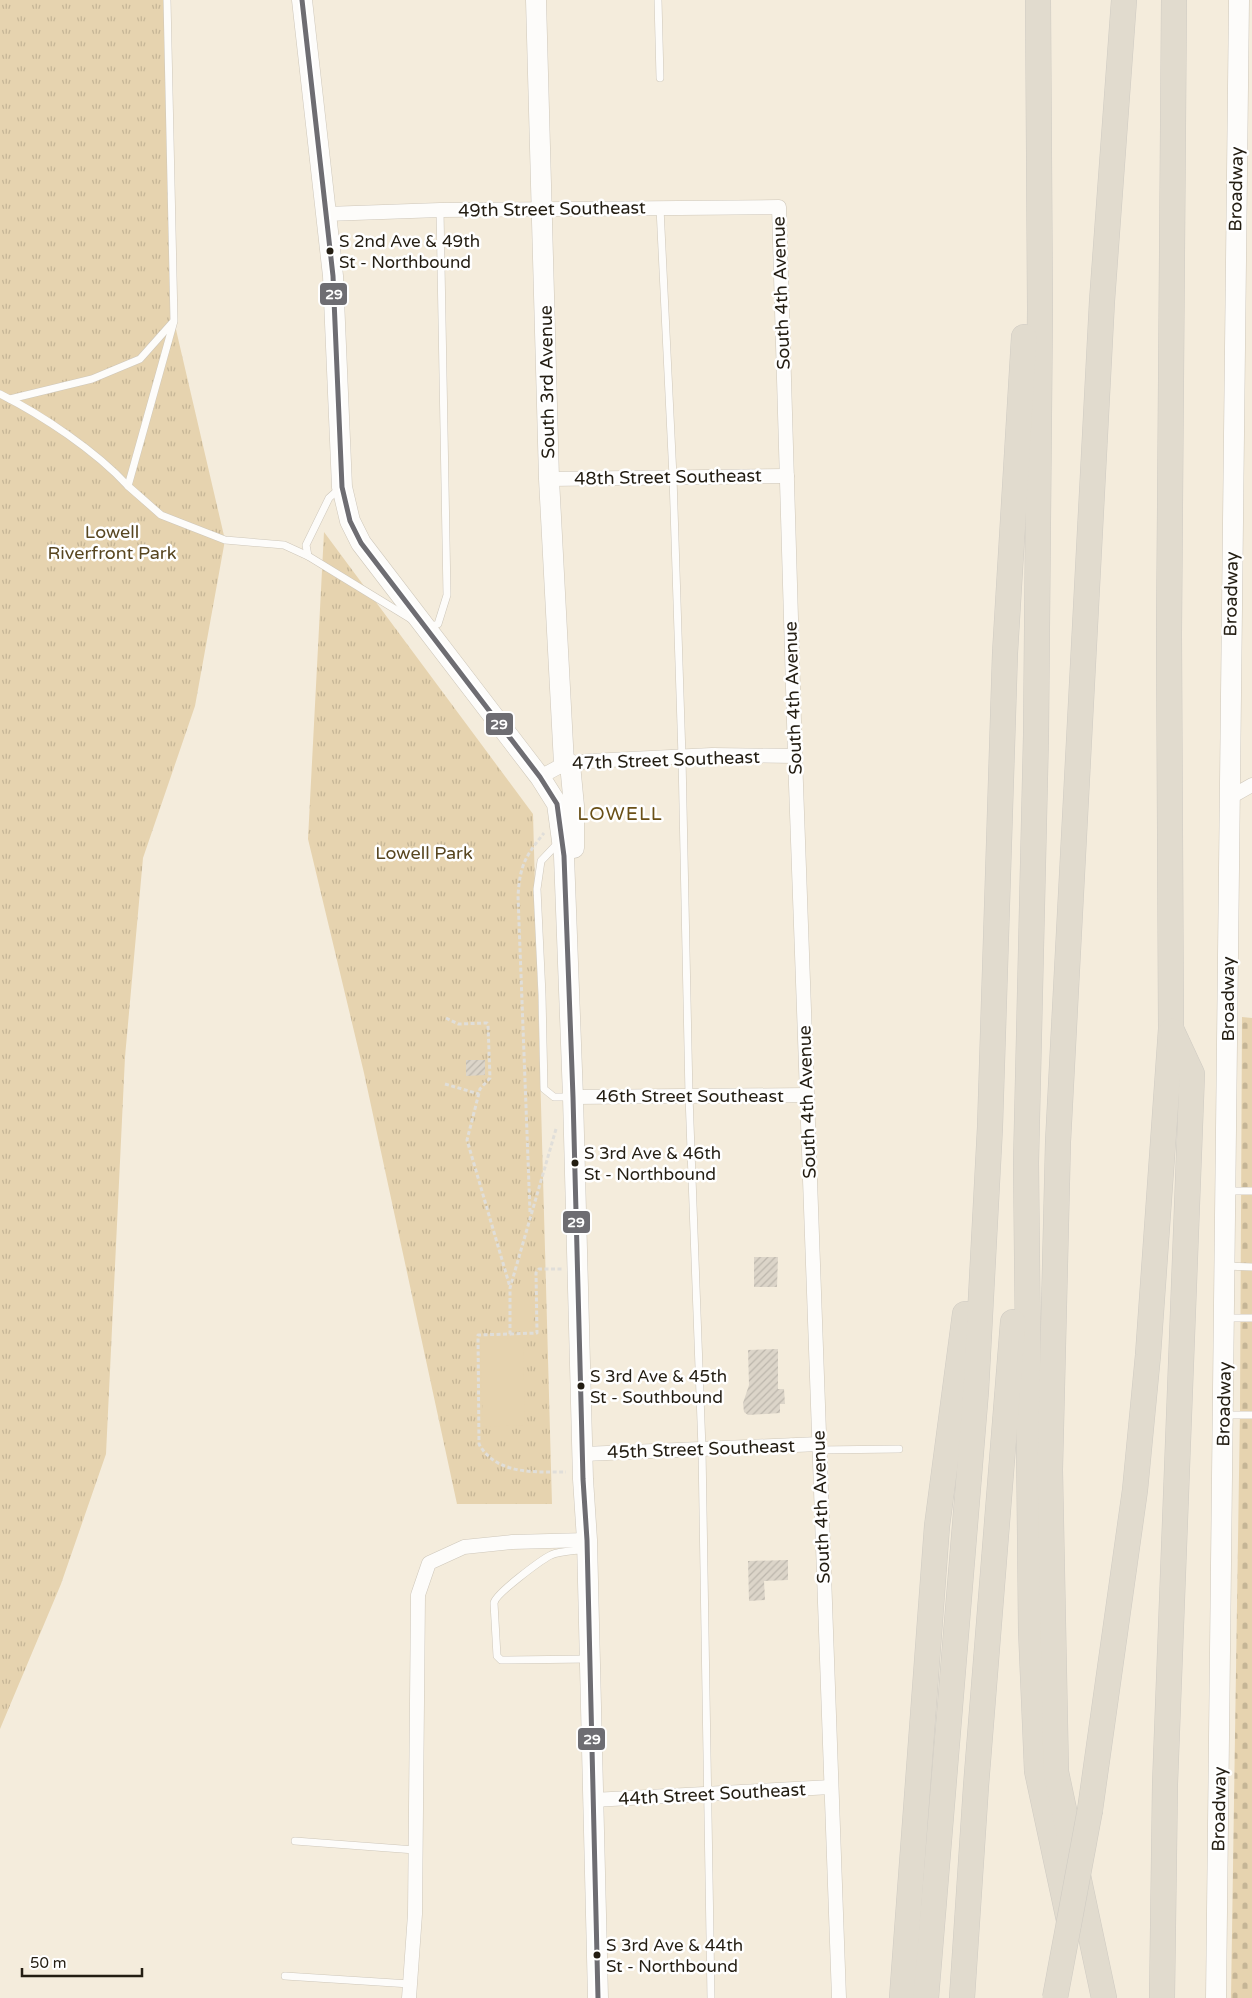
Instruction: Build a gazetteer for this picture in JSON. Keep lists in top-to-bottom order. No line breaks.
{"streets":{"street":["Broadway","49th Street Southeast","South 4th Avenue","South 3rd Avenue","48th Street Southeast","47th Street Southeast","46th Street Southeast","45th Street Southeast","44th Street Southeast"]},"crossings":[["49th Street Southeast","South 4th Avenue"],["49th Street Southeast","South 3rd Avenue"],["South 4th Avenue","48th Street Southeast"],["South 4th Avenue","47th Street Southeast"],["South 4th Avenue","46th Street Southeast"],["South 4th Avenue","45th Street Southeast"],["South 4th Avenue","44th Street Southeast"],["South 3rd Avenue","48th Street Southeast"],["South 3rd Avenue","47th Street Southeast"]],"districts":["LOWELL"],"parks":["Lowell Riverfront Park","Lowell Park"],"places":["S 2nd Ave & 49th St - Northbound","S 3rd Ave & 46th St - Northbound","S 3rd Ave & 45th St - Southbound","S 3rd Ave & 44th St - Northbound"],"lines":["transit line 29"],"scale_bar":"50 m"}
